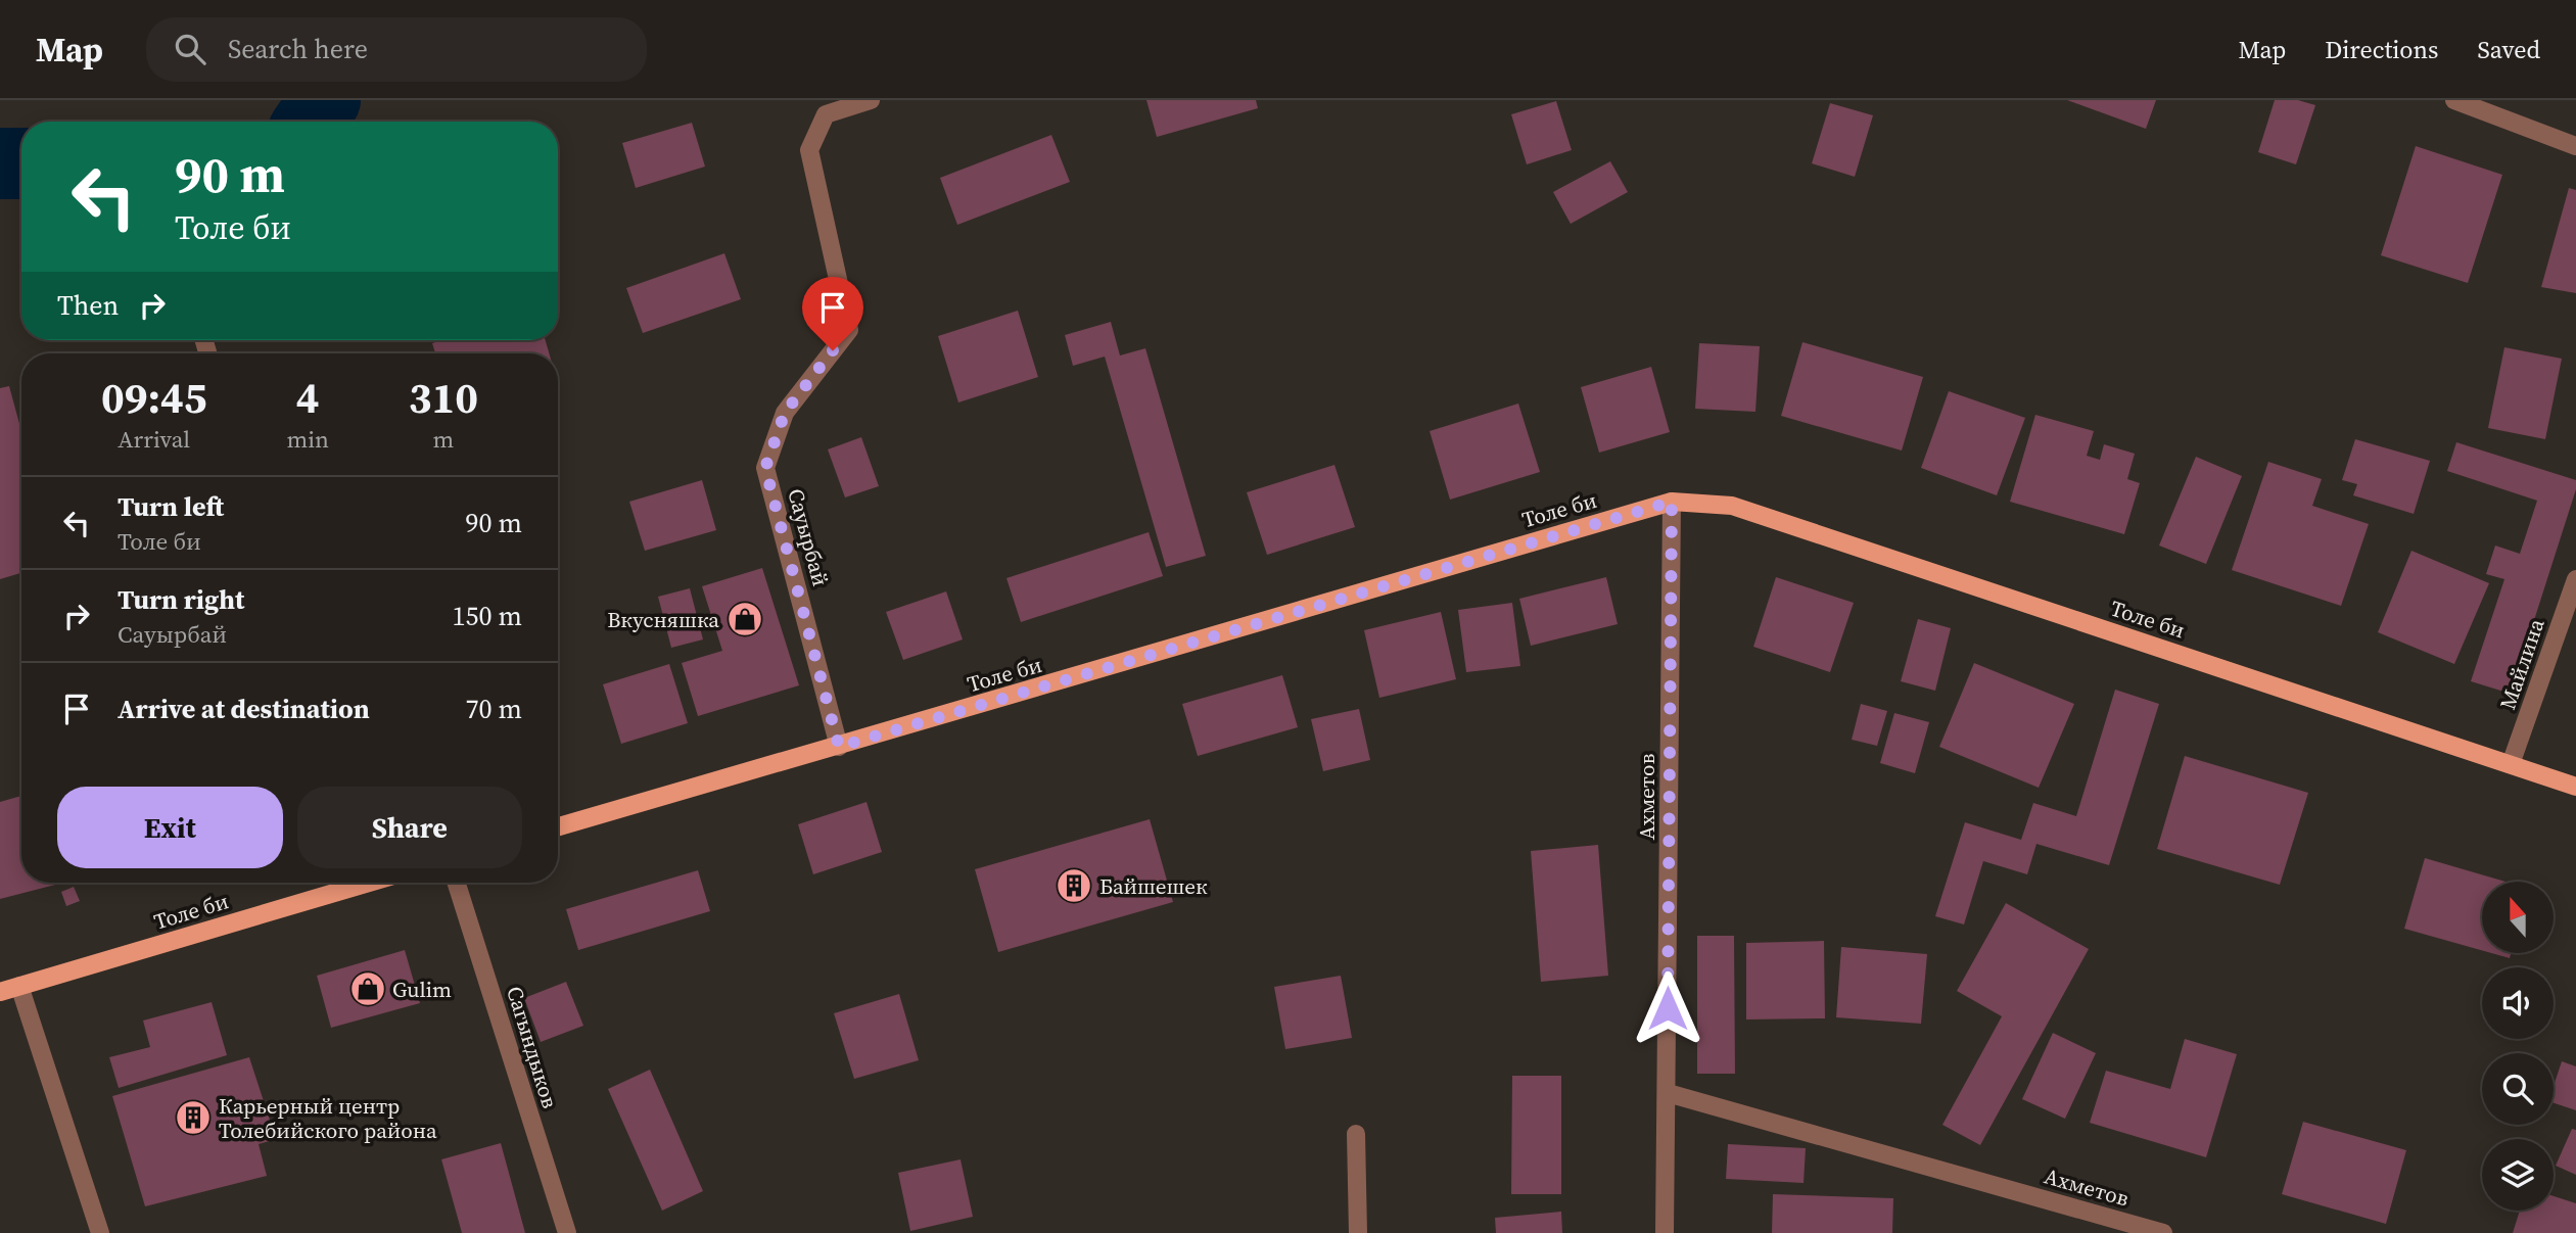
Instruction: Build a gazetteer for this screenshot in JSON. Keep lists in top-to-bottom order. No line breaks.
{"streets":{"main road":["Толе би"],"street":["Сауырбай","Майлина","Ахметов","Сагындыков"]},"crossings":[["Толе би","Сауырбай"],["Толе би","Майлина"],["Толе би","Ахметов"]],"places":{"shop":["Вкусняшка","Gulim"],"building":["Байшешек","Карьерный центр Толебийского района"]},"north":"top","page":{"header":"Map","search":"Search here","nav":["Map","Directions","Saved"],"turn":["90 m","Толе би"],"then":"Then","eta":["09:45","Arrival","4","min","310","m"],"list":[{"name":"Turn left","note":"Толе би","value":"90 m"},{"name":"Turn right","note":"Сауырбай","value":"150 m"},{"name":"Arrive at destination","value":"70 m"}],"buttons":["Exit","Share"]}}
